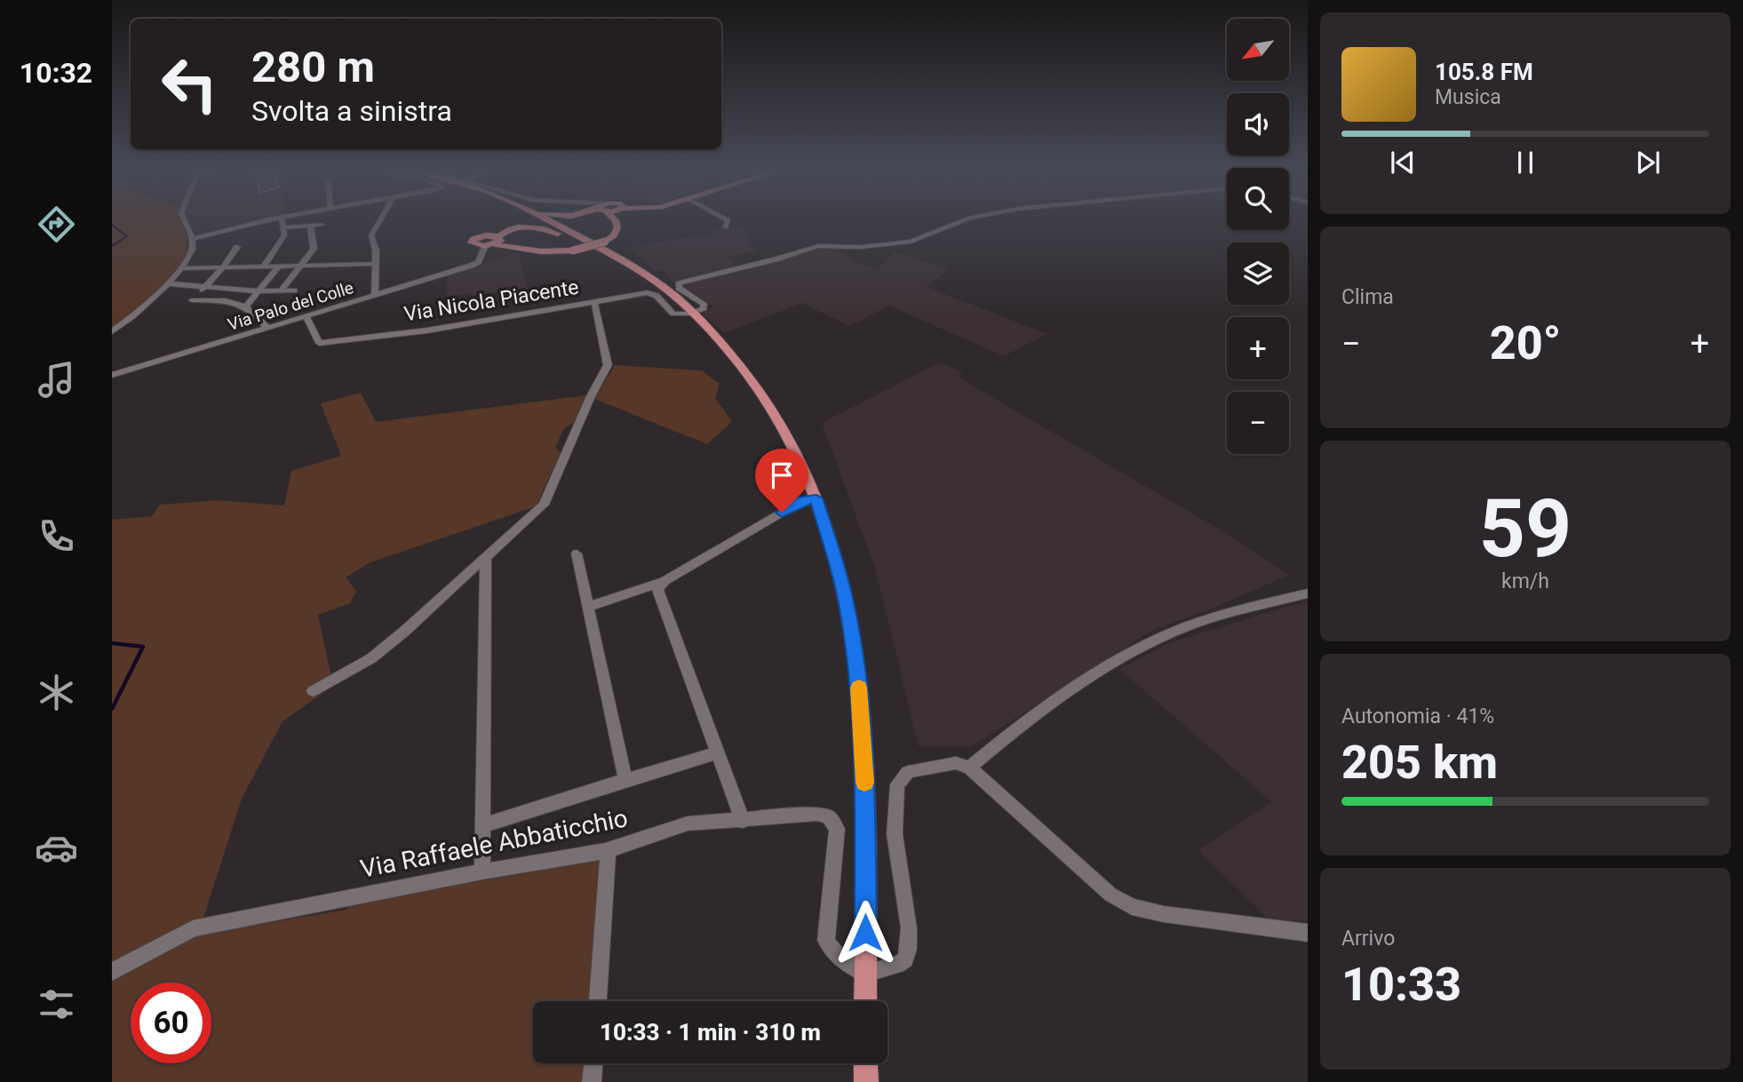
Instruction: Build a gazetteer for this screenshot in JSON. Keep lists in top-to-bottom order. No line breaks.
{"streets":{"street":["Via Nicola Piacente","Via Palo del Colle","Via Raffaele Abbaticchio"]},"crossings":[["Via Nicola Piacente","Via Palo del Colle"]],"north":"bottom left","page":{"tabs":"10:32","map_buttons":["+","−"],"turn":["280 m","Svolta a sinistra"],"song":["105.8 FM","Musica"],"tile":["Clima",["59","km/h"],["Autonomia · 41%","205 km"],["Arrivo","10:33"]],"heat":["−","20°","+"],"limit":"60","trip":"10:33 · 1 min · 310 m"}}
